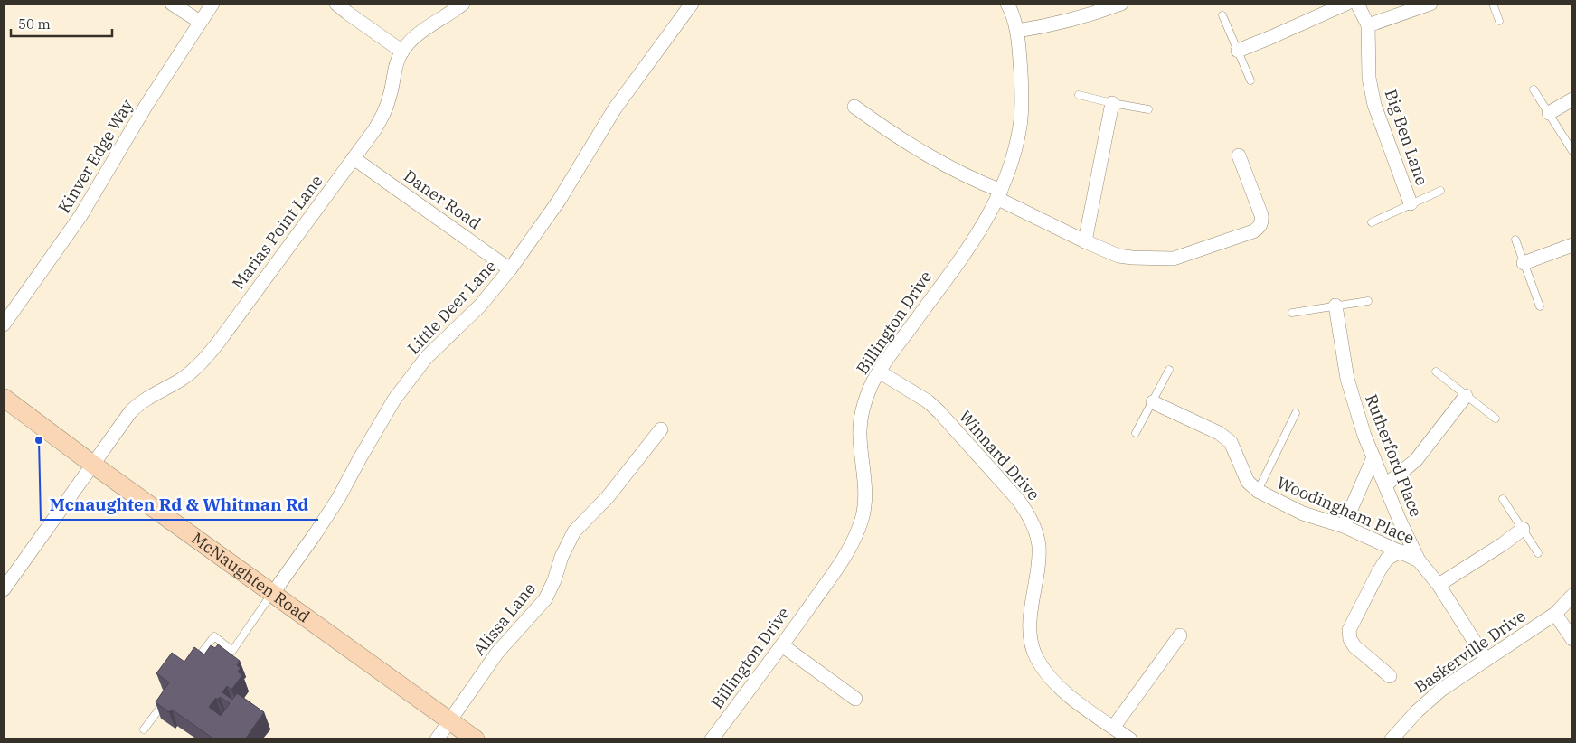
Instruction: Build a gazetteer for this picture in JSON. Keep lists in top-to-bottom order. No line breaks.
{"streets":{"street":["Big Ben Lane","Kinver Edge Way","Daner Road","Marias Point Lane","Little Deer Lane","Billington Drive","Winnard Drive","Rutherford Place","Woodingham Place","McNaughten Road","Alissa Lane","Baskerville Drive"]},"crossings":[["Daner Road","Marias Point Lane"],["Daner Road","Little Deer Lane"],["Marias Point Lane","McNaughten Road"],["Little Deer Lane","McNaughten Road"],["Billington Drive","Winnard Drive"],["Rutherford Place","Woodingham Place"],["Woodingham Place","Baskerville Drive"],["McNaughten Road","Alissa Lane"]],"places":["Mcnaughten Rd & Whitman Rd"],"scale_bar":"50 m"}
